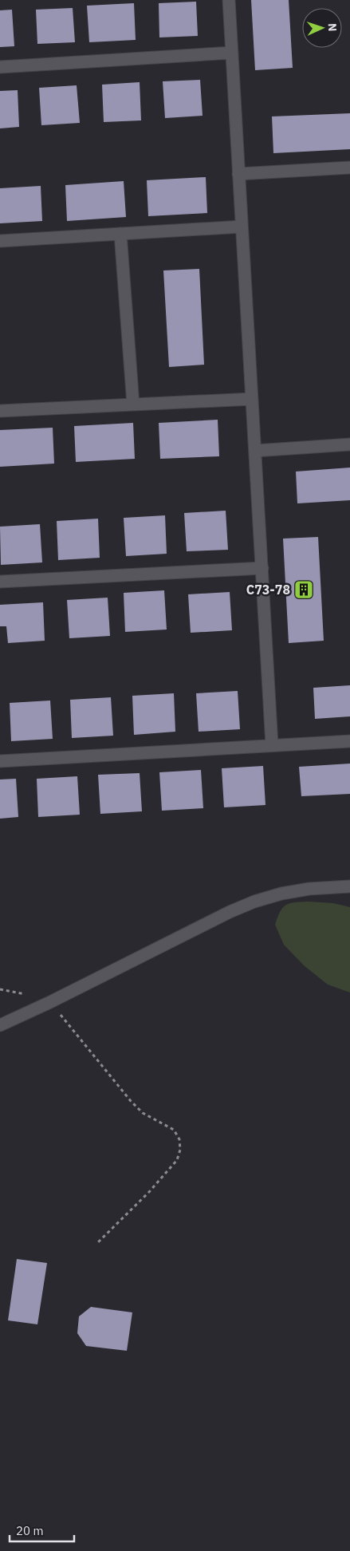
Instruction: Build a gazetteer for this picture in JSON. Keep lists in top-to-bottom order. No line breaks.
{"places":{"building":["C73-78"]},"scale_bar":"20 m","north":"right"}
